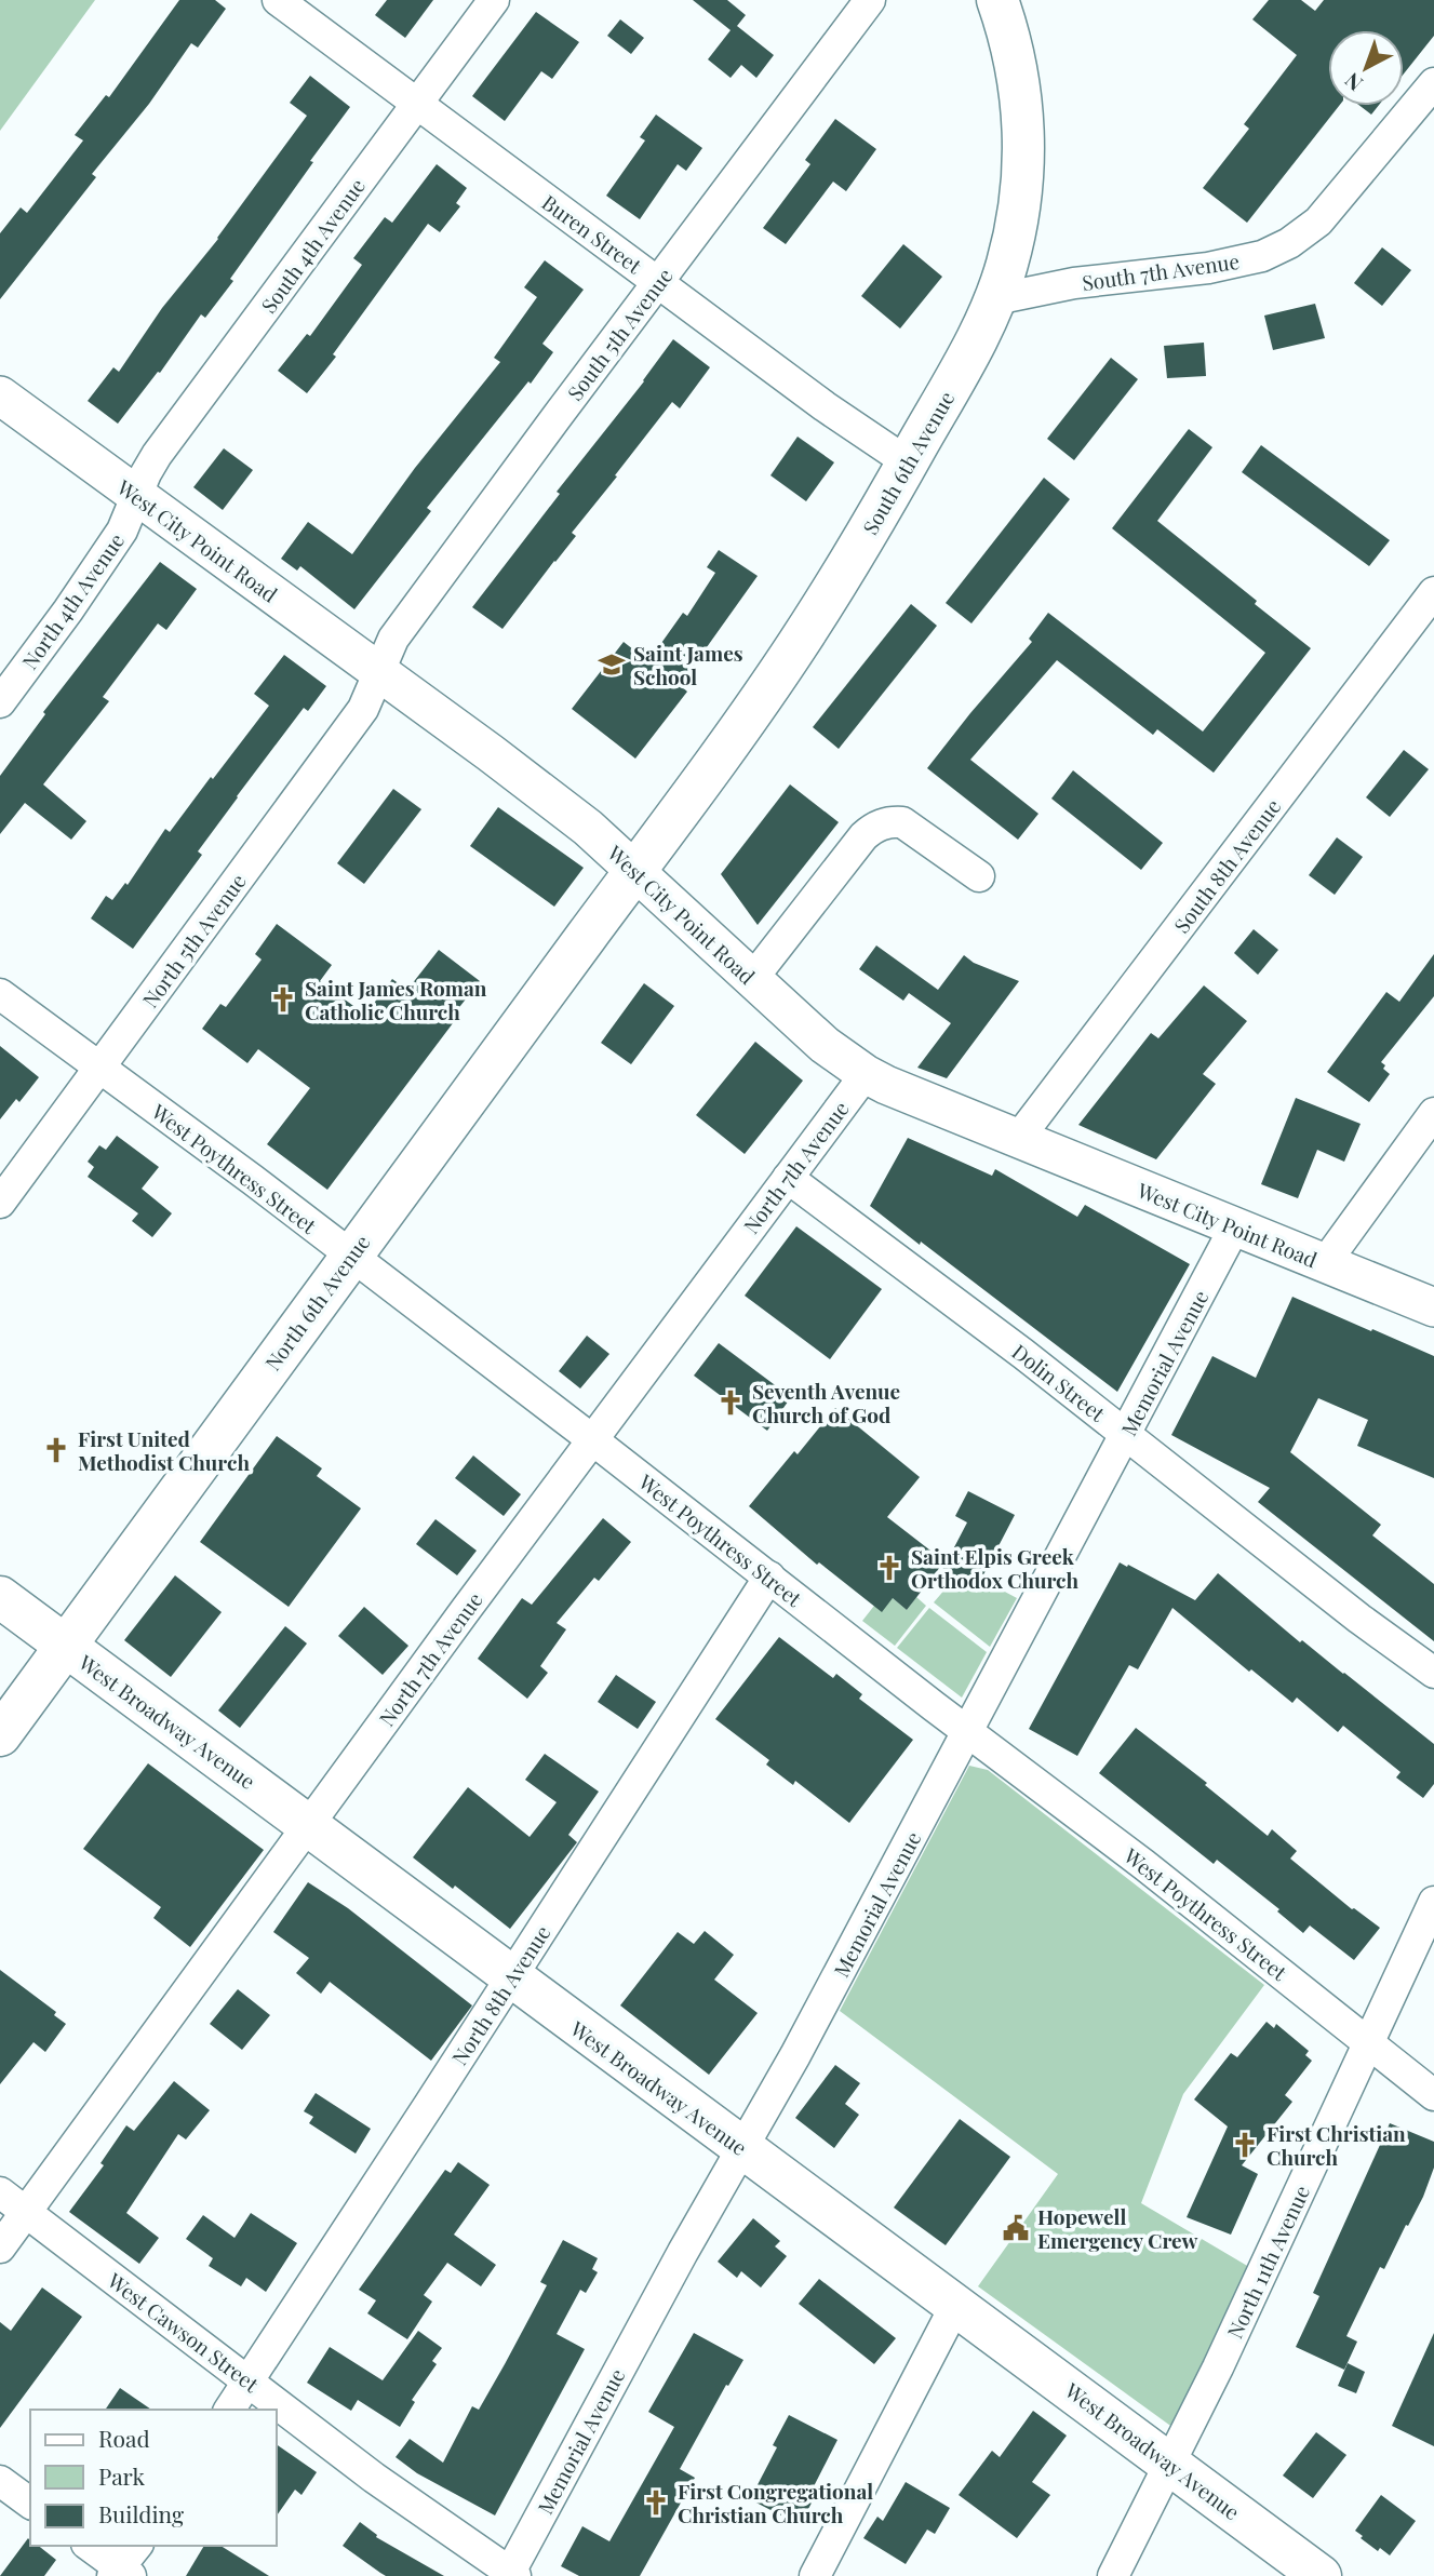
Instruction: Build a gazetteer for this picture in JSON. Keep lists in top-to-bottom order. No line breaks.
{"streets":{"main road":["South 6th Avenue","North 6th Avenue","West Broadway Avenue"],"street":["Buren Street","South 4th Avenue","South 7th Avenue","South 5th Avenue","West City Point Road","North 4th Avenue","South 8th Avenue","North 5th Avenue","North 7th Avenue","West Poythress Street","Memorial Avenue","Dolin Street","North 8th Avenue","North 11th Avenue","West Cawson Street"]},"crossings":[["Buren Street","South 4th Avenue"],["Buren Street","South 5th Avenue"],["Buren Street","South 6th Avenue"],["South 4th Avenue","West City Point Road"],["South 4th Avenue","North 4th Avenue"],["South 7th Avenue","South 6th Avenue"],["South 5th Avenue","West City Point Road"],["South 5th Avenue","North 5th Avenue"],["South 6th Avenue","West City Point Road"],["South 6th Avenue","North 6th Avenue"],["West City Point Road","North 4th Avenue"],["West City Point Road","South 8th Avenue"],["West City Point Road","North 5th Avenue"],["West City Point Road","North 7th Avenue"],["West City Point Road","North 6th Avenue"],["West City Point Road","Memorial Avenue"],["North 5th Avenue","West Poythress Street"],["North 7th Avenue","West Poythress Street"],["North 7th Avenue","Dolin Street"],["North 7th Avenue","West Broadway Avenue"],["North 7th Avenue","West Cawson Street"],["West Poythress Street","North 6th Avenue"],["West Poythress Street","Memorial Avenue"],["West Poythress Street","North 8th Avenue"],["West Poythress Street","North 11th Avenue"],["North 6th Avenue","West Broadway Avenue"],["Memorial Avenue","Dolin Street"],["Memorial Avenue","West Broadway Avenue"],["Memorial Avenue","West Cawson Street"],["West Broadway Avenue","North 8th Avenue"],["West Broadway Avenue","North 11th Avenue"],["North 8th Avenue","West Cawson Street"]],"places":{"school or university":["Saint James School"],"church":["Saint James Roman Catholic Church","Seventh Avenue Church of God","First United Methodist Church","Saint Elpis Greek Orthodox Church","First Christian Church","First Congregational Christian Church"],"public building":["Hopewell Emergency Crew"]},"legend":["Road","Park","Building"],"north":"bottom left"}
